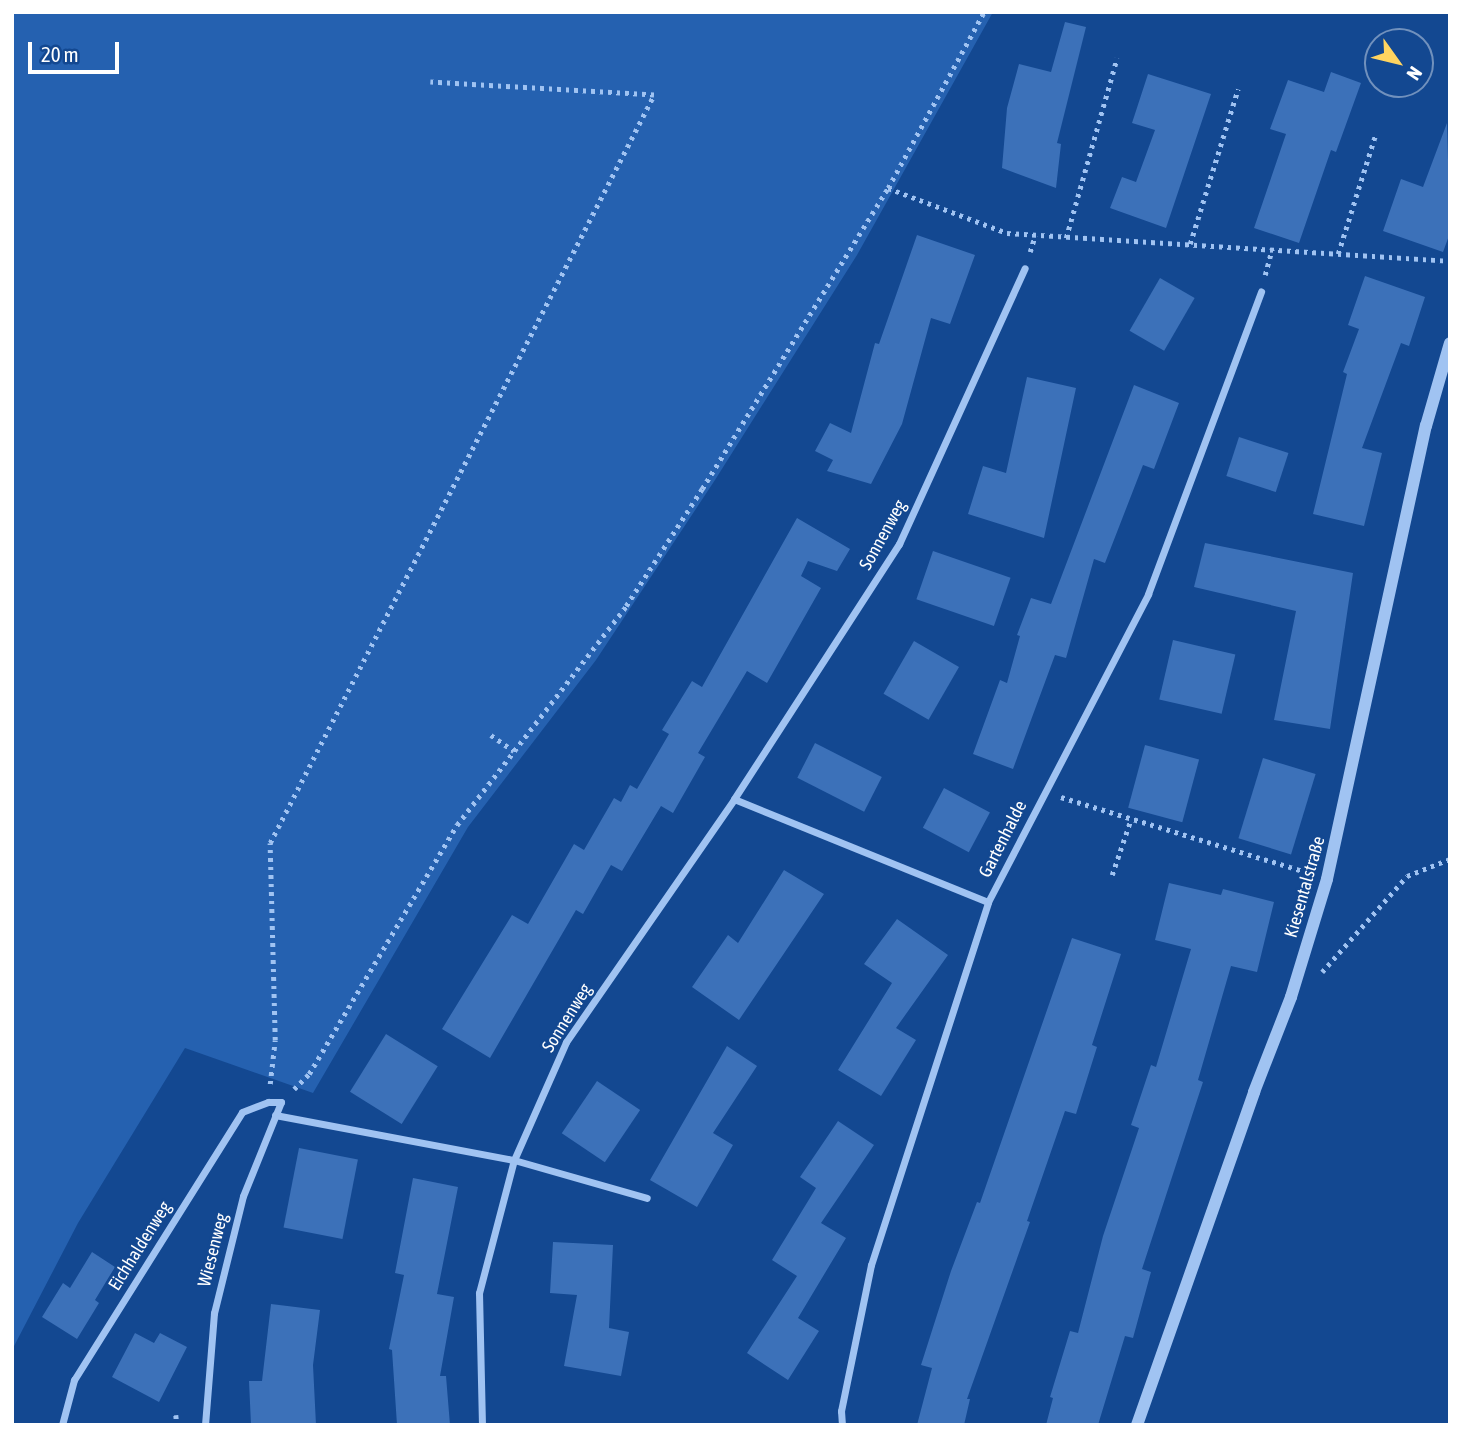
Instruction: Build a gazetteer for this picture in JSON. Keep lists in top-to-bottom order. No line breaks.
{"streets":{"street":["Sonnenweg","Gartenhalde","Kiesentalstraße","Eichhaldenweg","Wiesenweg"]},"scale_bar":"20 m","north":"bottom right"}
